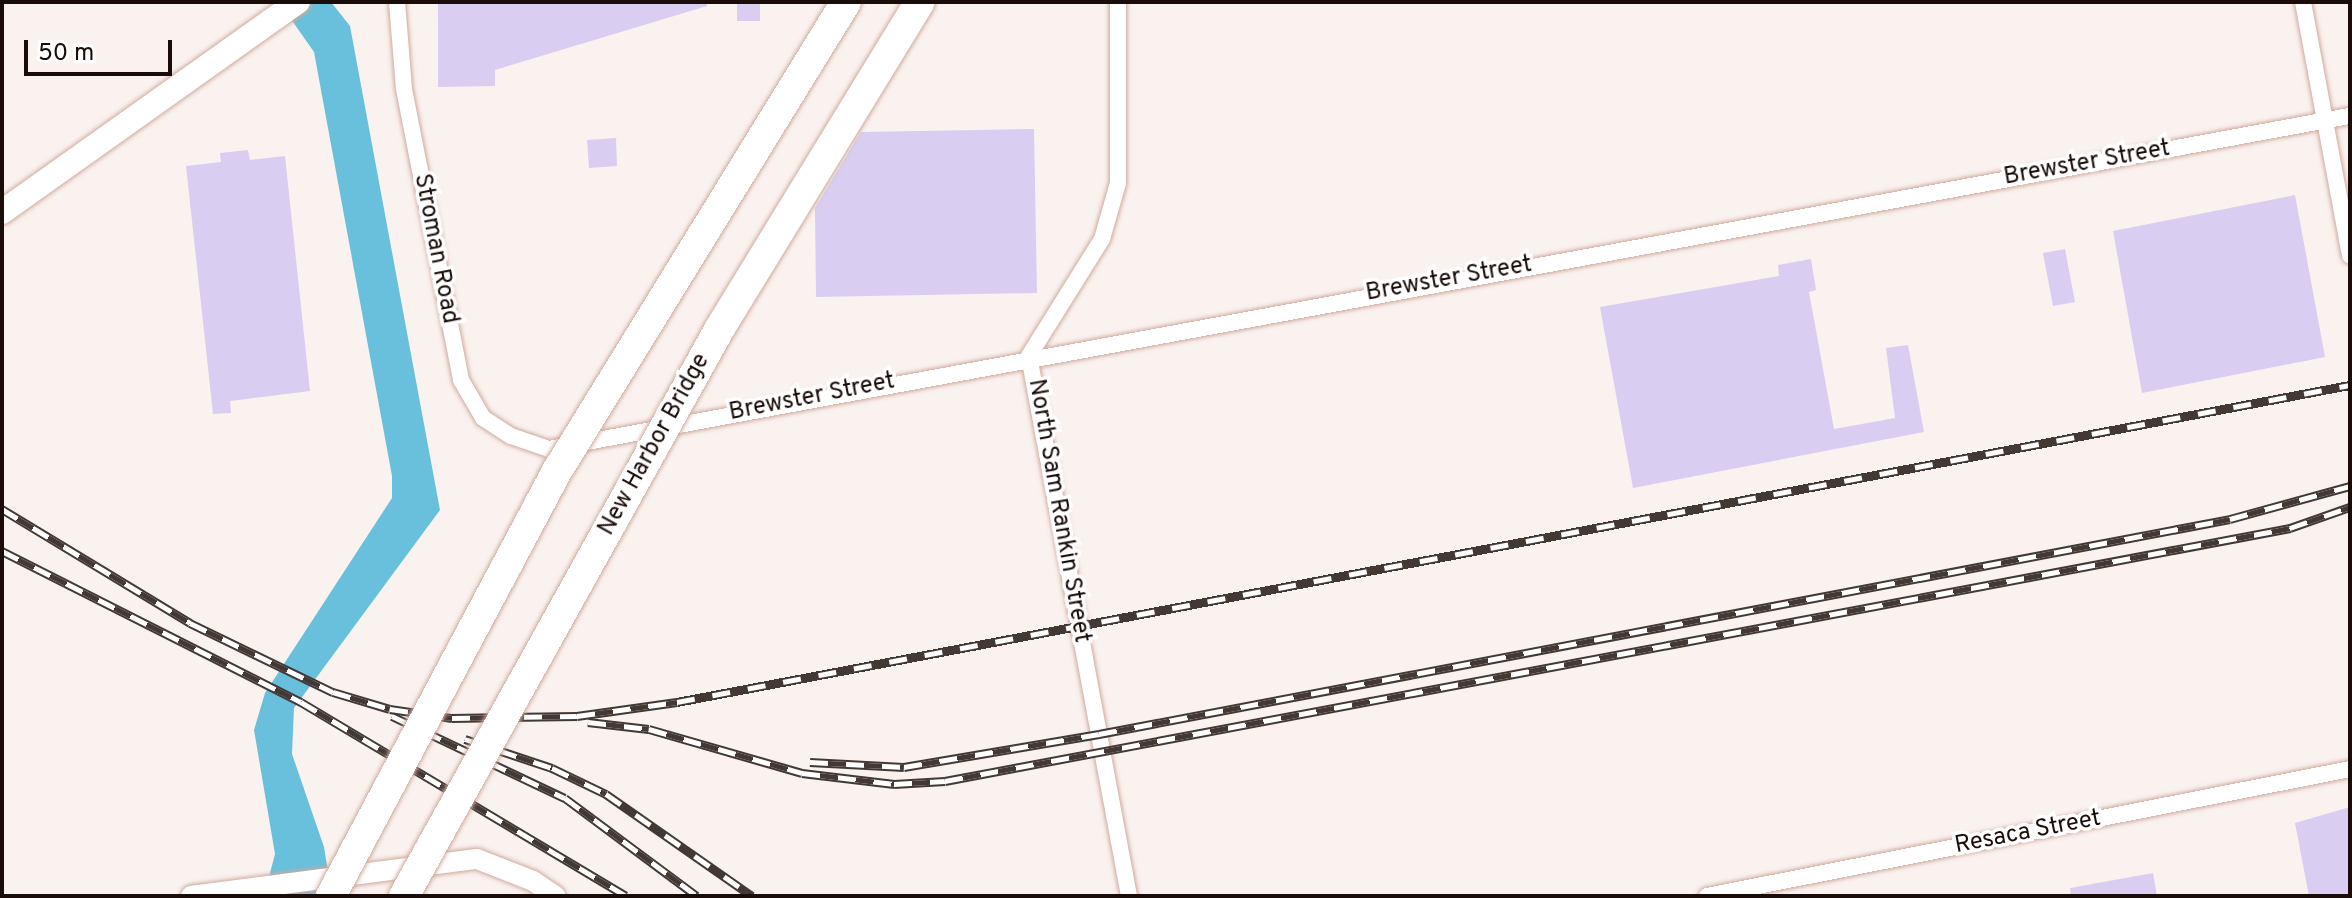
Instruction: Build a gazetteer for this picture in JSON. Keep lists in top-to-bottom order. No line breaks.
{"streets":{"highway":["New Harbor Bridge"],"street":["Brewster Street","Stroman Road","North Sam Rankin Street","Resaca Street"]},"crossings":[["Brewster Street","Stroman Road"],["Brewster Street","North Sam Rankin Street"]],"scale_bar":"50 m"}
